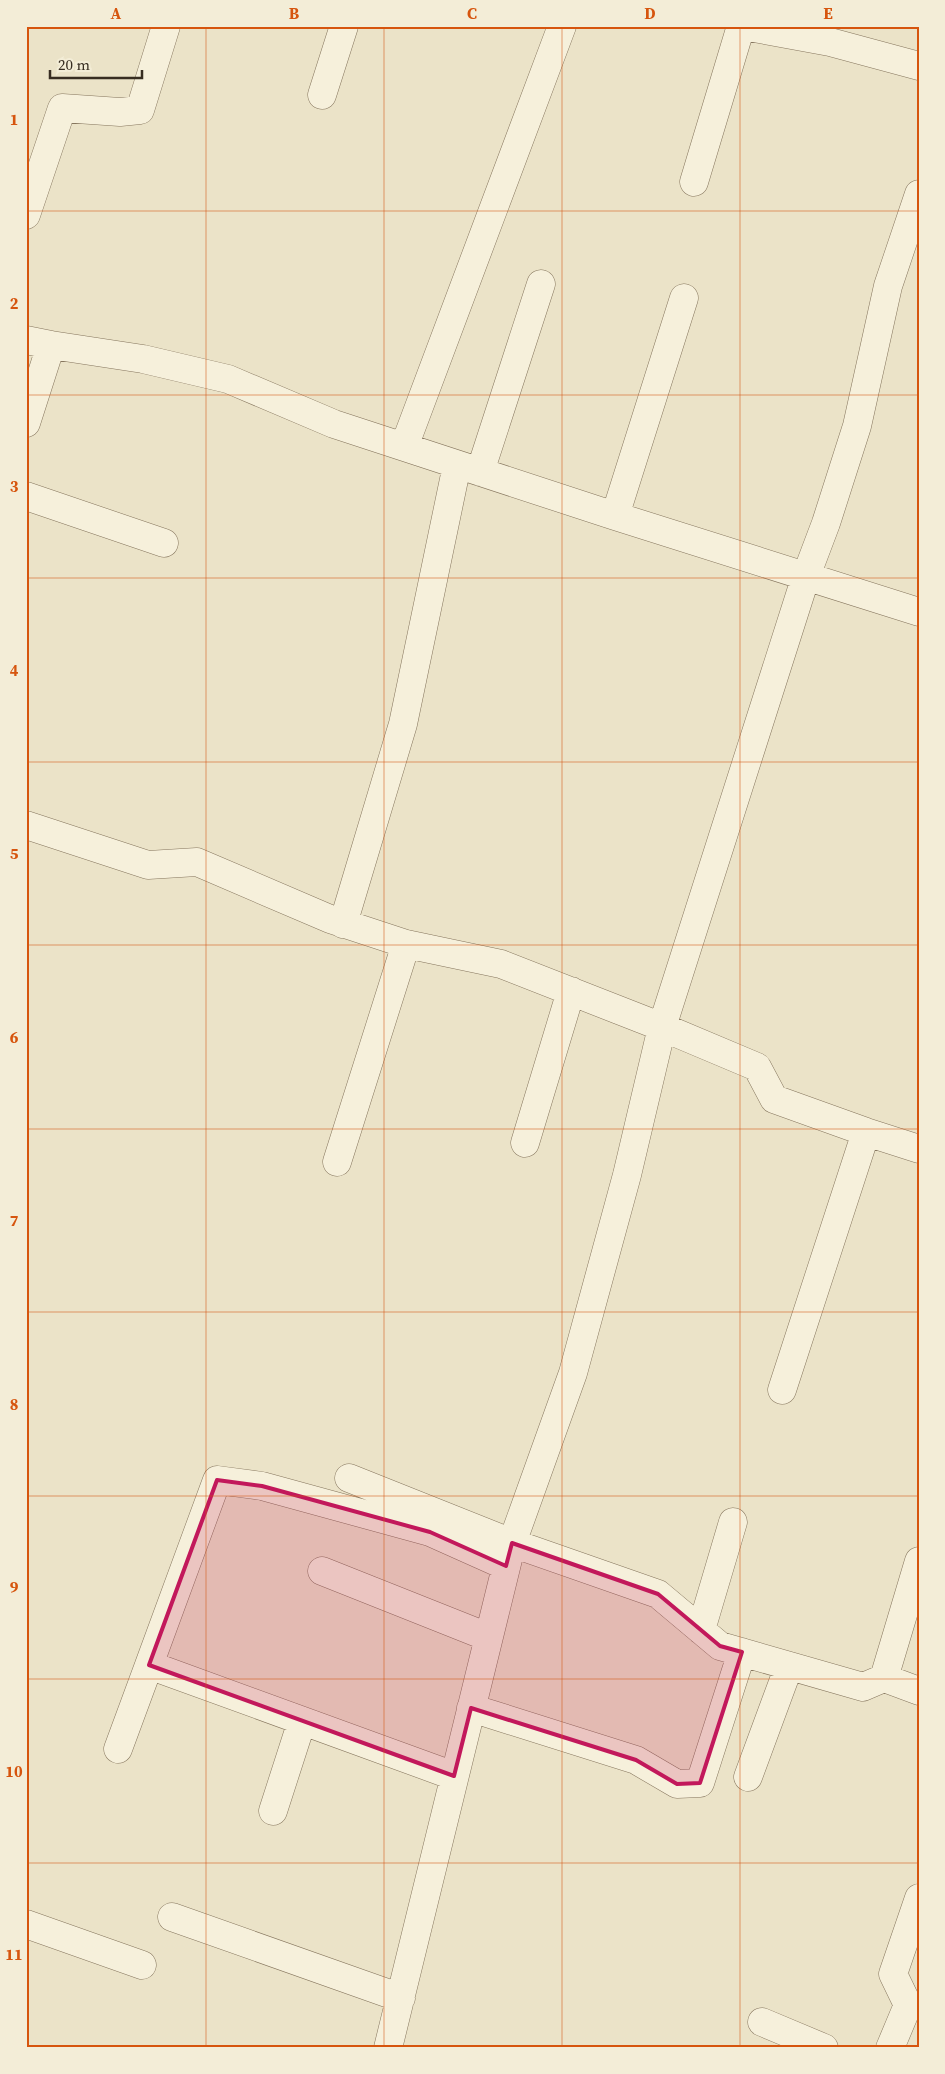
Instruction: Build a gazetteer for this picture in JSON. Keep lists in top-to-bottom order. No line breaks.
{"scale_bar":"20 m","grid":{"columns":["A","B","C","D","E"],"rows":["1","2","3","4","5","6","7","8","9","10","11"]}}
